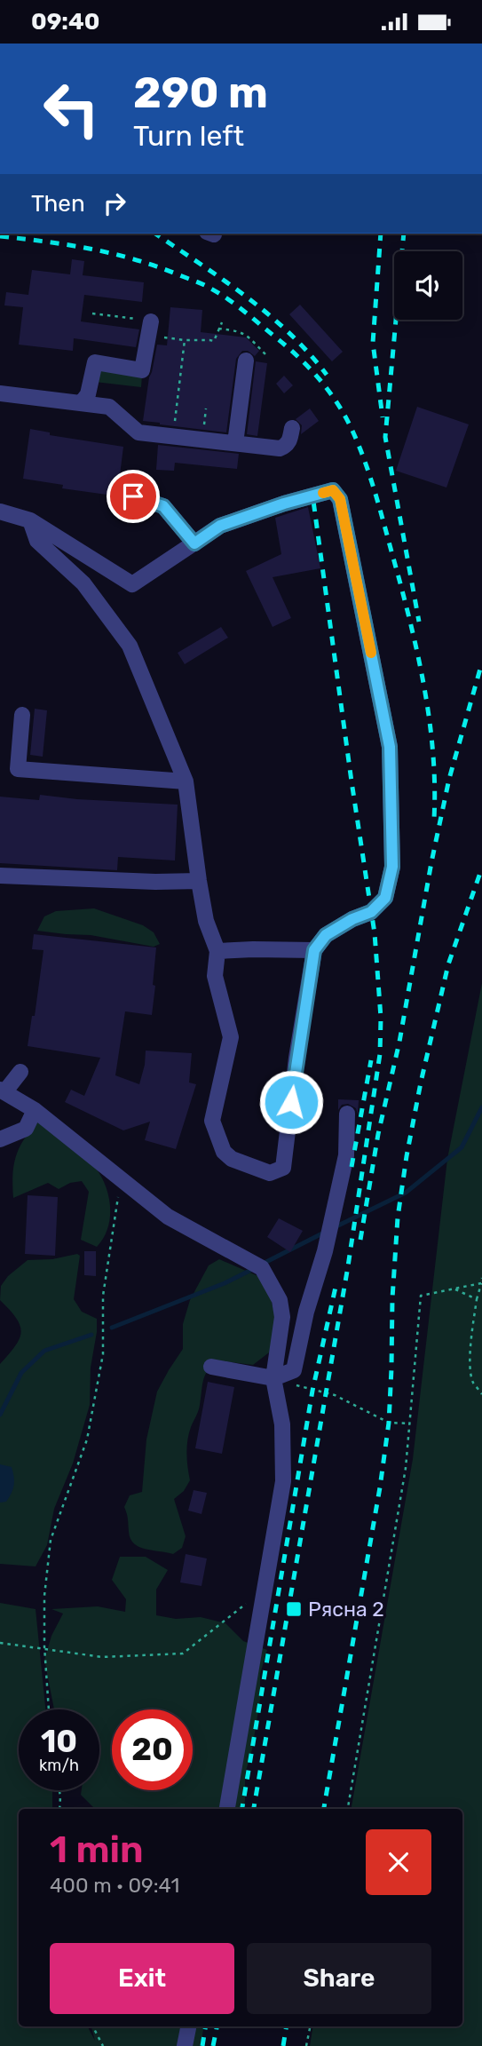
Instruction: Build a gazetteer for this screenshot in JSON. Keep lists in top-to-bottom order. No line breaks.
{"places":{"transit":["Рясна 2"]},"page":{"status":"09:40","turn":["290 m","Turn left"],"then":"Then","speed":"10 km/h","limit":"20","heading":["1 min","400 m · 09:41"],"buttons":["Exit","Share"]}}
